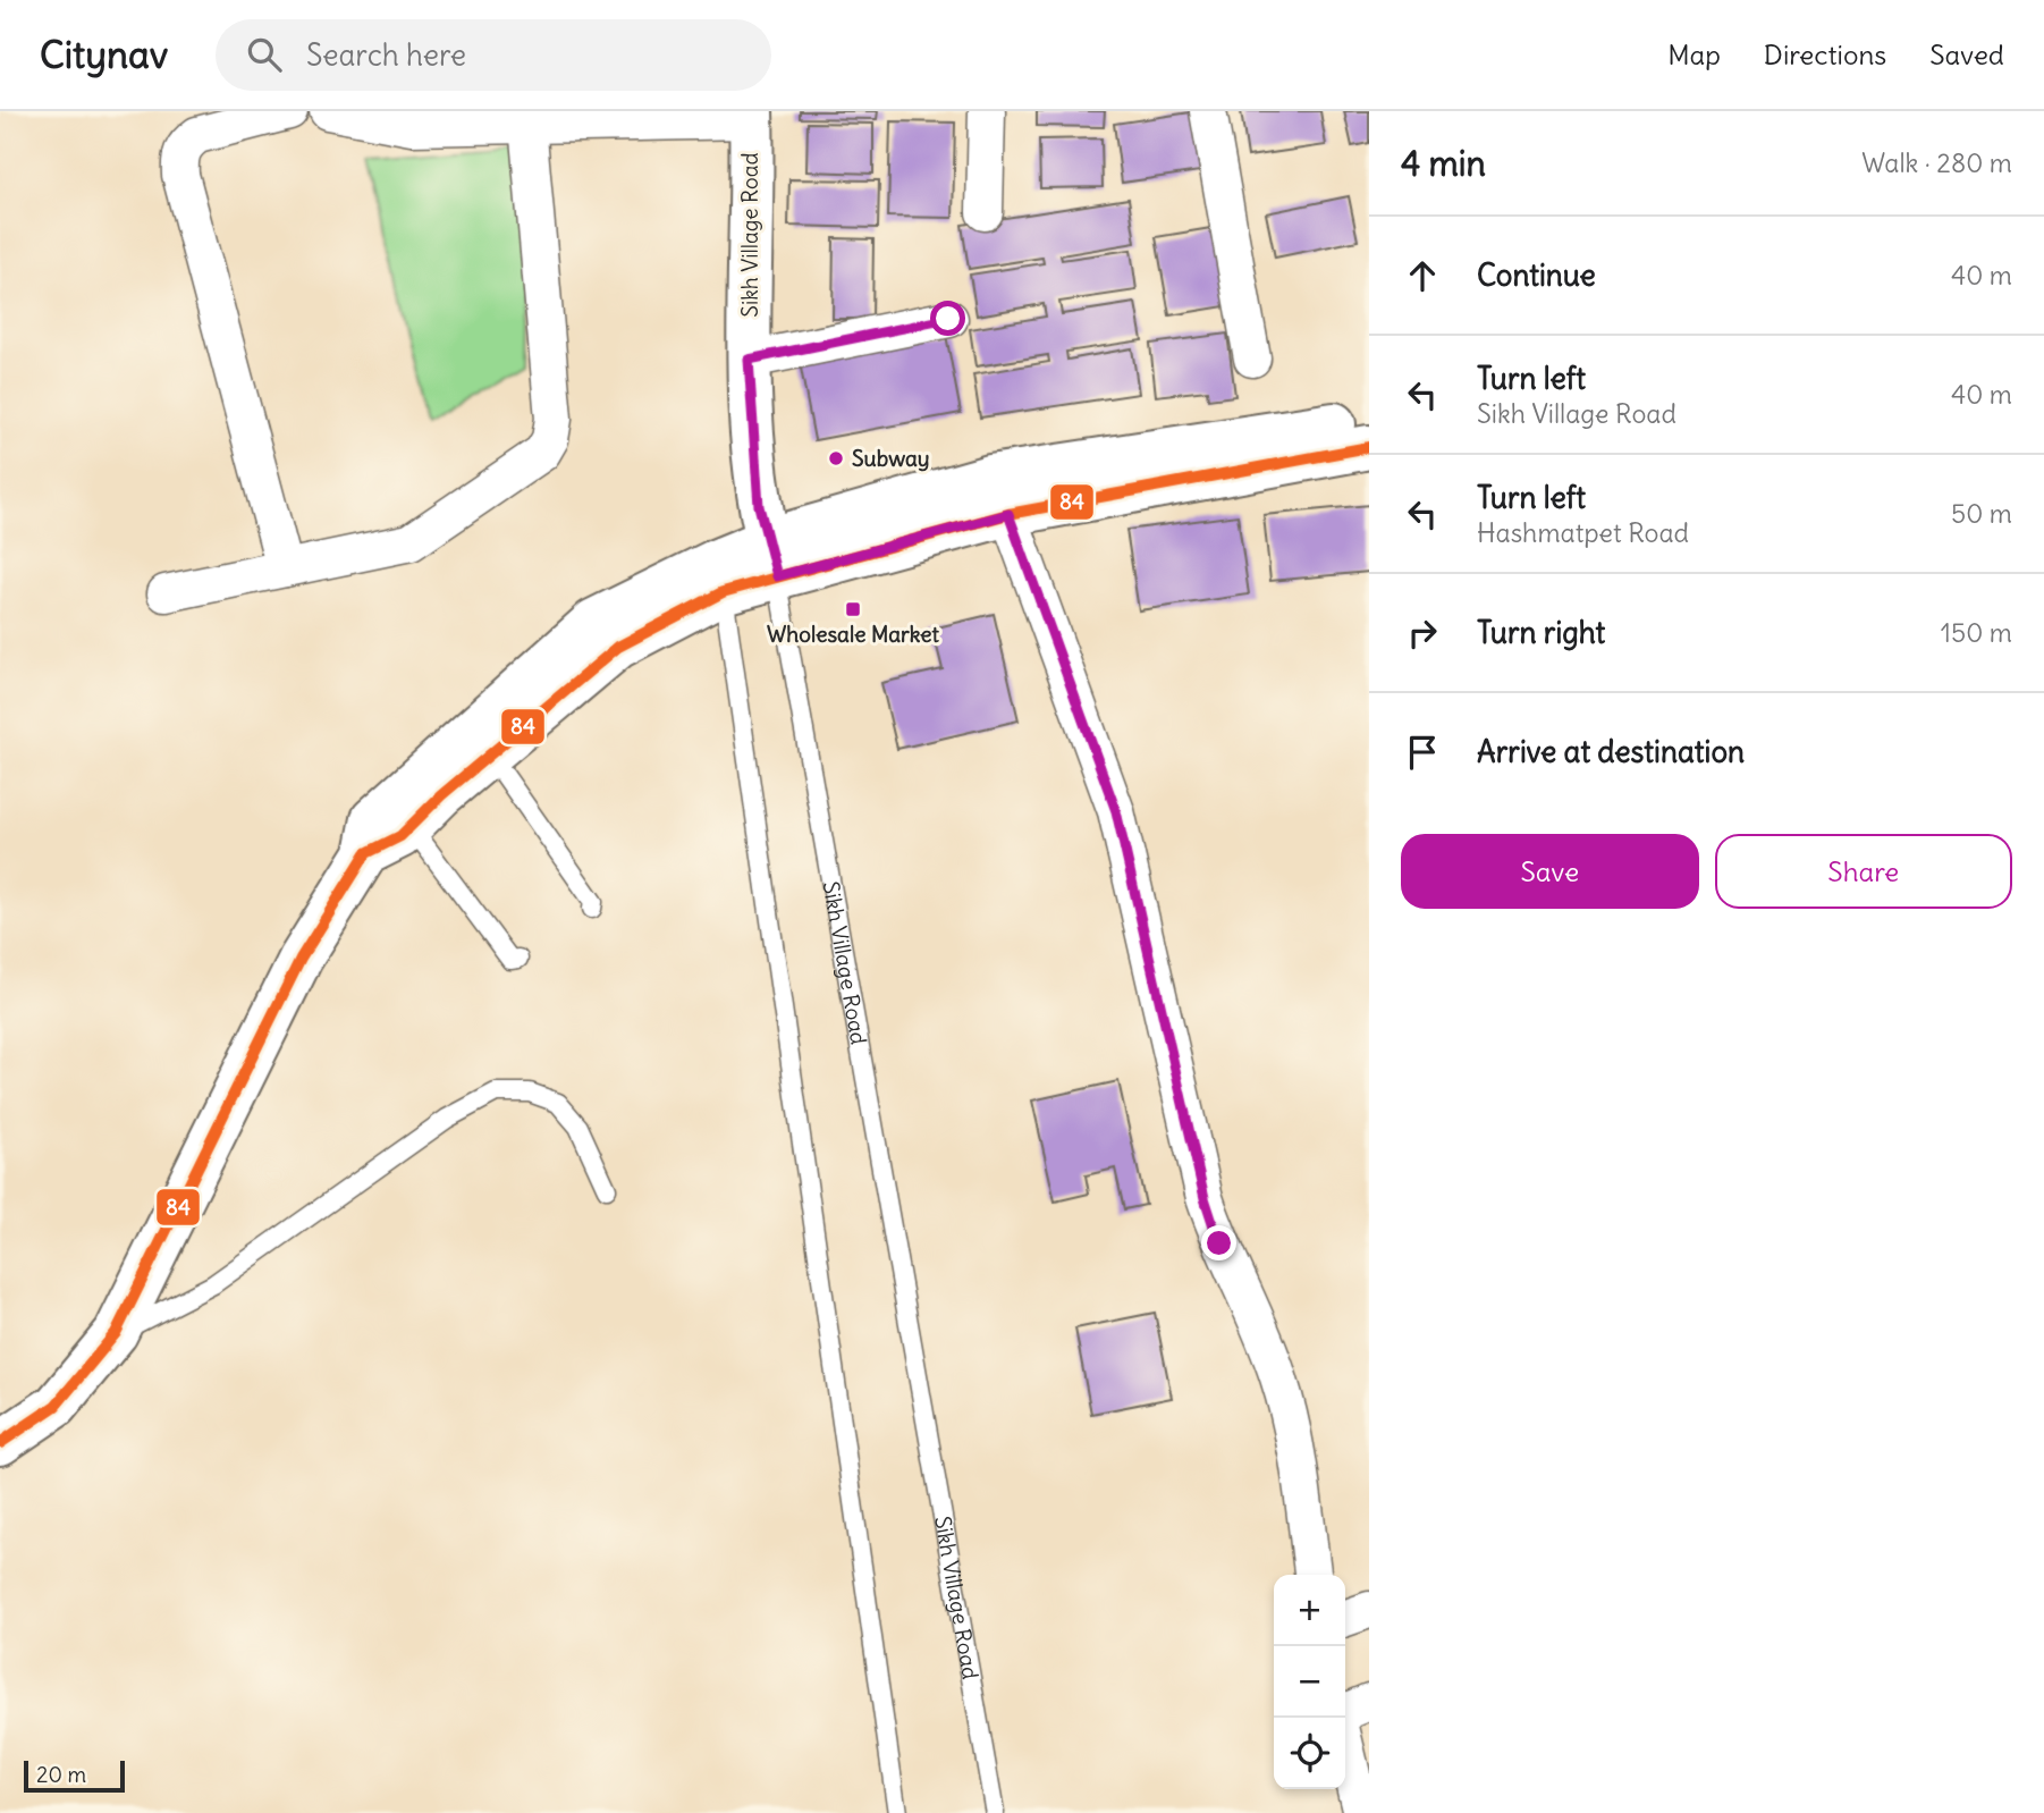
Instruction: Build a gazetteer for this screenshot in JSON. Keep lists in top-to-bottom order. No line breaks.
{"streets":{"main road":["Sikh Village Road"]},"places":{"other":["Subway"],"transit":["Wholesale Market"]},"lines":["transit line 84"],"scale_bar":"20 m","page":{"header":"Citynav","search":"Search here","nav":["Map","Directions","Saved"],"heading":["4 min","Walk · 280 m"],"list":[["Continue","40 m"],["Turn left","Sikh Village Road","40 m"],["Turn left","Hashmatpet Road","50 m"],["Turn right","150 m"],"Arrive at destination"],"buttons":["Save","Share"],"map_buttons":["+","−"],"scale":"20 m"}}
